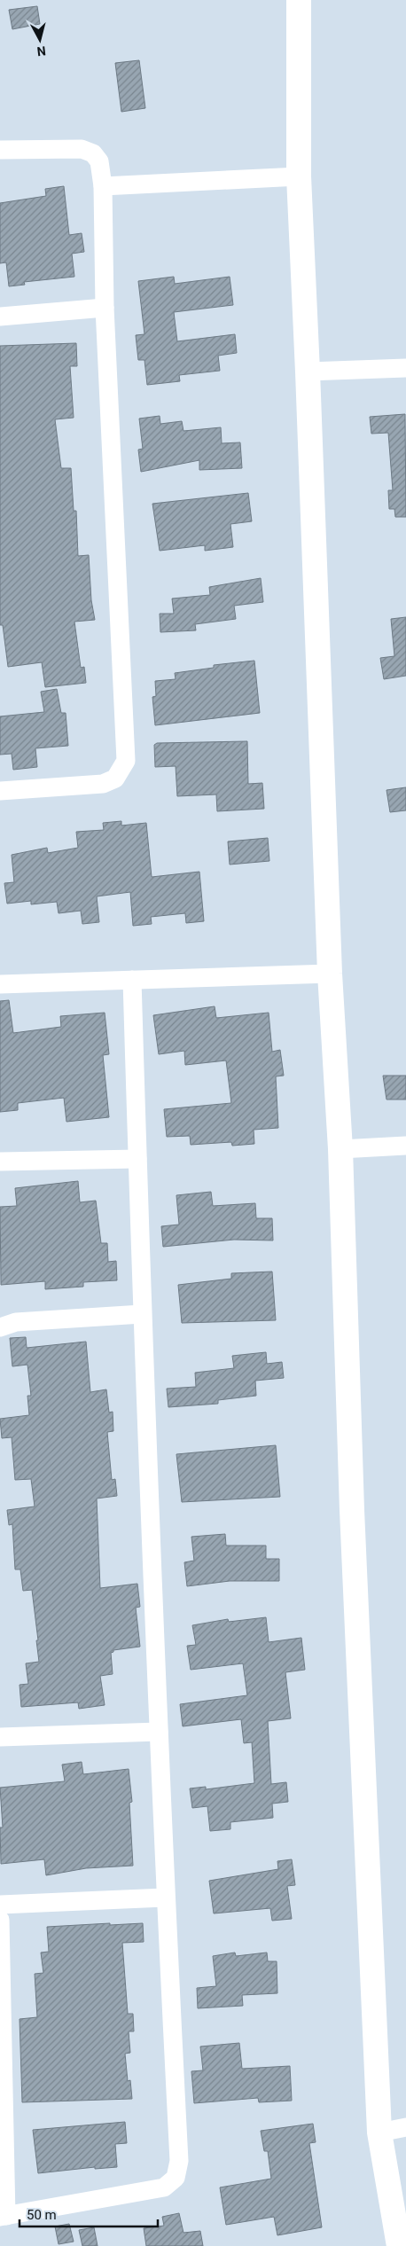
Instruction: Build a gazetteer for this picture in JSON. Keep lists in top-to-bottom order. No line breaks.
{"scale_bar":"50 m","north":"bottom"}
